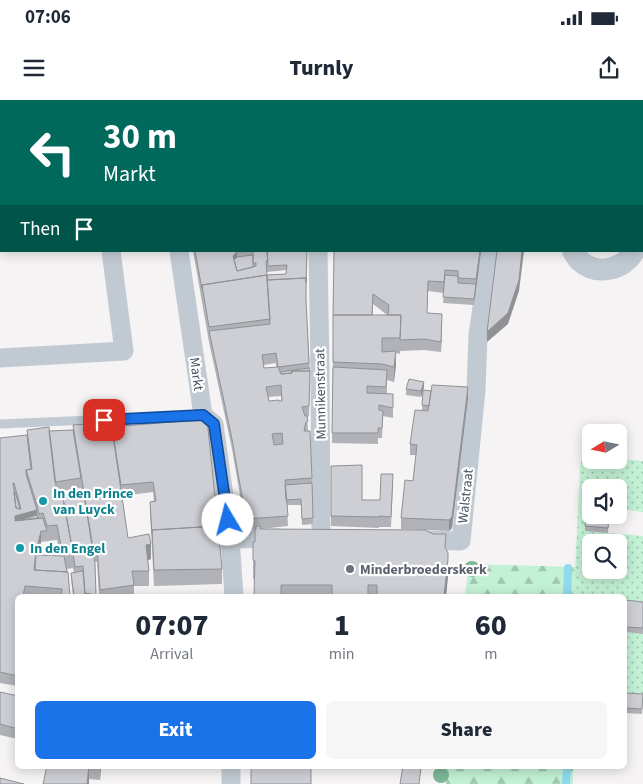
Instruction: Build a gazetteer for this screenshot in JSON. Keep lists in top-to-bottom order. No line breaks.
{"streets":{"street":["Markt","Munnikenstraat","Walstraat"]},"places":["In den Prince van Luyck","In den Engel","Minderbroederskerk"],"north":"left","page":{"status":"07:06","header":"Turnly","turn":["30 m","Markt"],"then":"Then","eta":["07:07","Arrival","1","min","60","m"],"buttons":["Exit","Share"]}}
